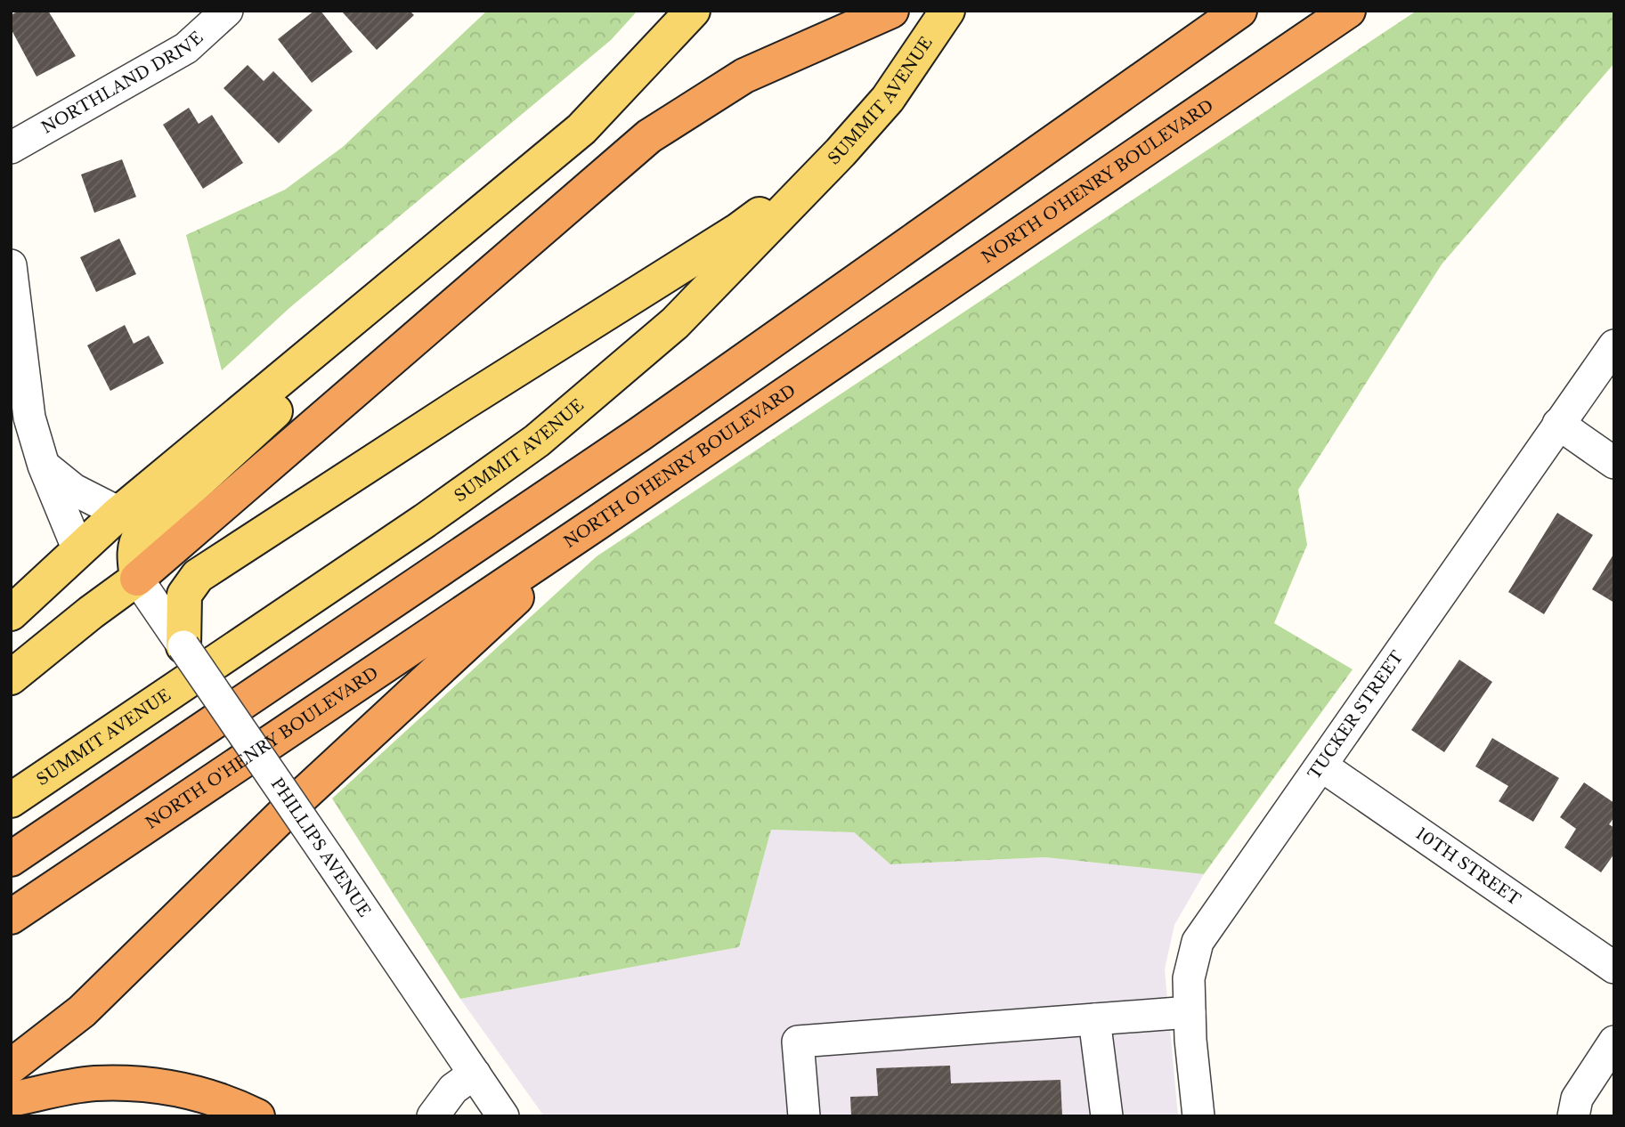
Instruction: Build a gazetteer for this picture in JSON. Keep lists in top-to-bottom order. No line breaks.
{"streets":{"highway":["NORTH O'HENRY BOULEVARD"],"main road":["SUMMIT AVENUE"],"street":["NORTHLAND DRIVE","TUCKER STREET","PHILLIPS AVENUE","10TH STREET"]},"crossings":[["TUCKER STREET","10TH STREET"]]}
